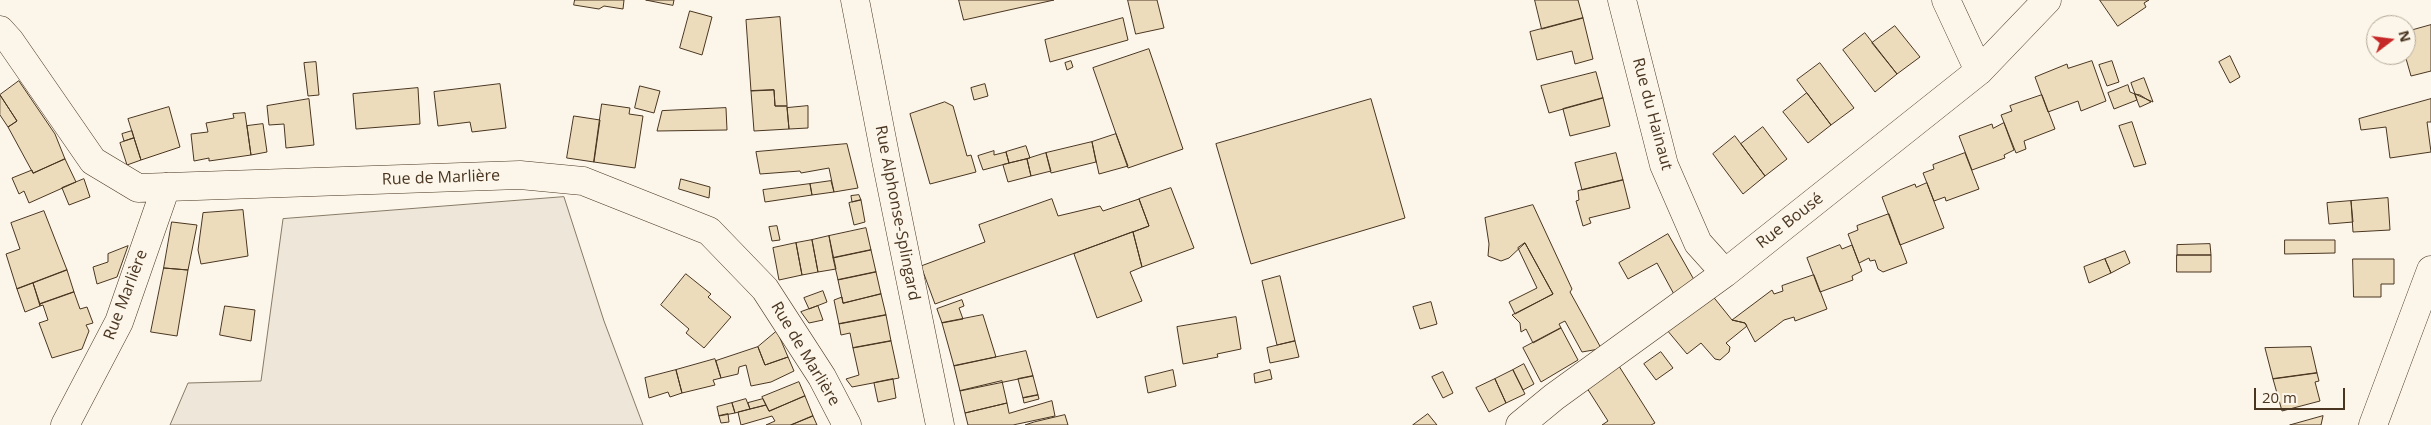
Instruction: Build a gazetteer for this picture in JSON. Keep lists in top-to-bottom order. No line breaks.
{"streets":{"street":["Rue du Hainaut","Rue de Marlière","Rue Alphonse-Splingard","Rue Bousé","Rue Marlière"]},"crossings":[["Rue du Hainaut","Rue Bousé"],["Rue de Marlière","Rue Marlière"]],"scale_bar":"20 m","north":"right"}
